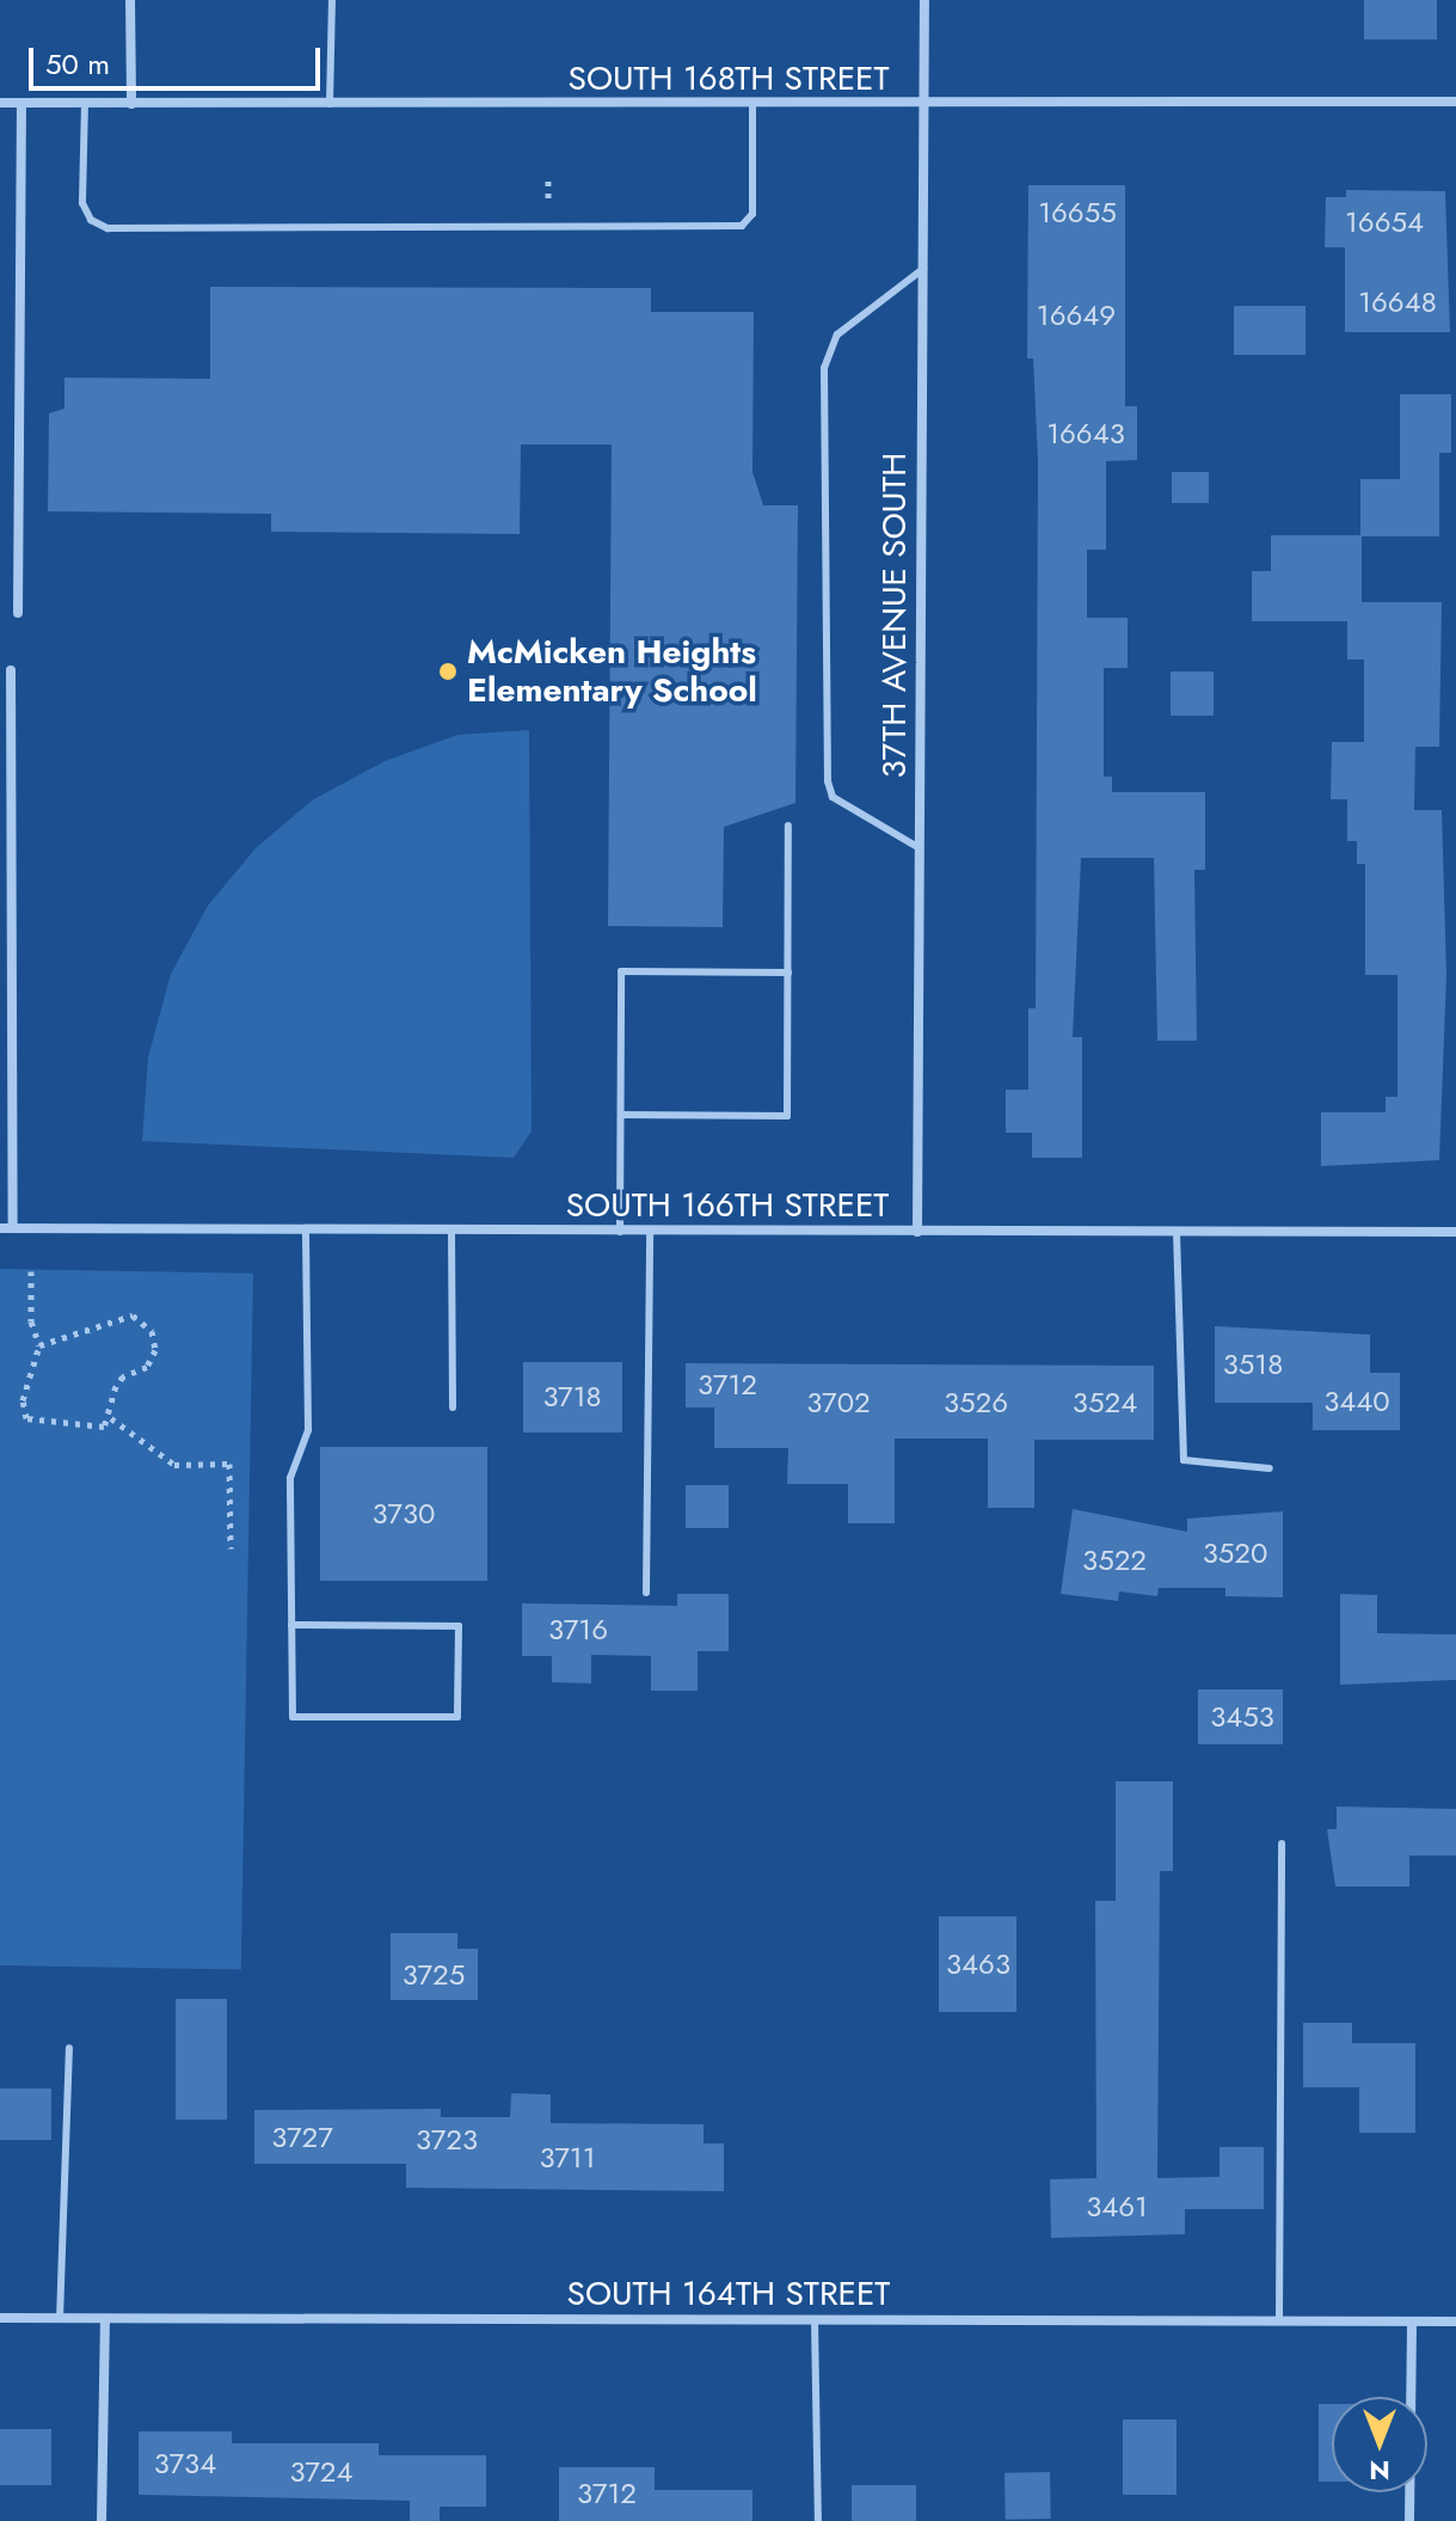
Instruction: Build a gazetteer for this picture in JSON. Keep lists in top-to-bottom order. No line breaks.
{"streets":{"street":["SOUTH 168TH STREET","37TH AVENUE SOUTH","SOUTH 166TH STREET","SOUTH 164TH STREET"]},"crossings":[["SOUTH 168TH STREET","37TH AVENUE SOUTH"],["37TH AVENUE SOUTH","SOUTH 166TH STREET"]],"places":["McMicken Heights Elementary School"],"house_numbers":["16655","16654","16648","16649","16643","3518","3712","3718","3440","3702","3526","3524","3730","3520","3522","3716","3453","3463","3725","3727","3723","3711","3461","3734","3724","3712"],"scale_bar":"50 m","north":"bottom"}
